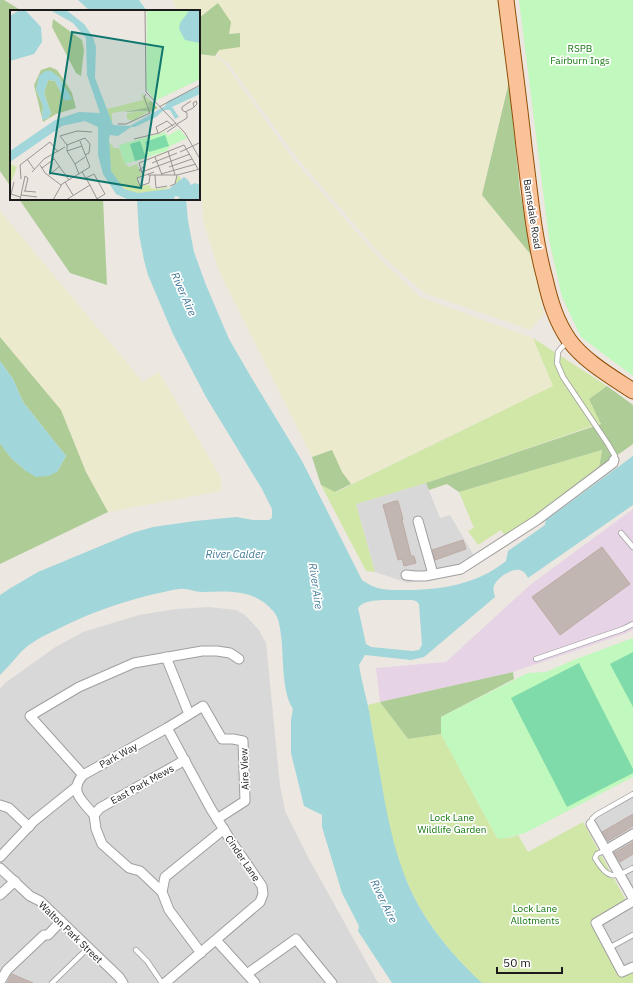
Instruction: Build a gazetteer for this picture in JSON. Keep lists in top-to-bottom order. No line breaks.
{"streets":{"main road":["Barnsdale Road"],"street":["Park Way","Aire View","East Park Mews","Cinder Lane","Walton Park Street"]},"crossings":[["Park Way","Aire View"],["Park Way","Cinder Lane"],["Aire View","Cinder Lane"],["East Park Mews","Cinder Lane"]],"water":["River Aire","River Calder"],"parks":["RSPB Fairburn Ings","Lock Lane Wildlife Garden","Lock Lane Allotments"],"scale_bar":"50 m"}
